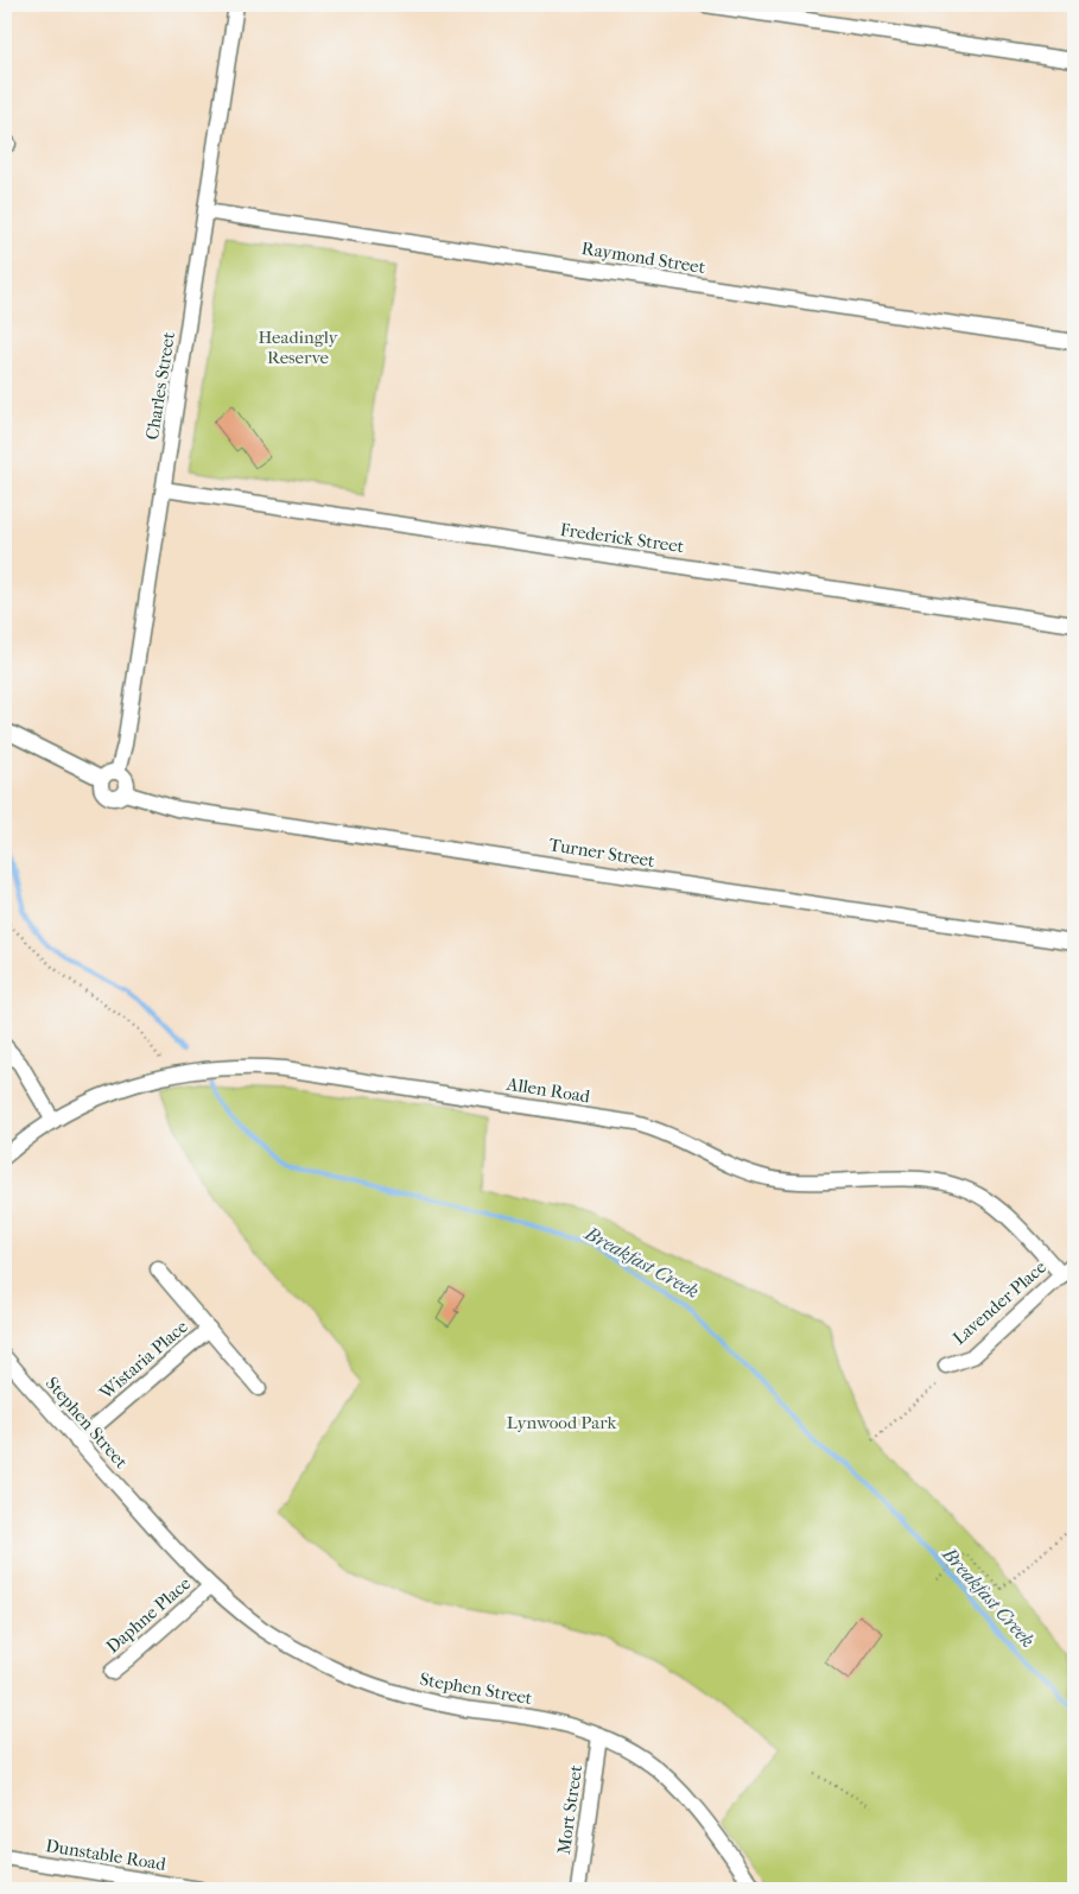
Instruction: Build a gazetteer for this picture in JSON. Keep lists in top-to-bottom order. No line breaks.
{"streets":{"street":["Raymond Street","Charles Street","Frederick Street","Turner Street","Allen Road","Lavender Place","Wistaria Place","Stephen Street","Daphne Place","Mort Street","Dunstable Road"]},"crossings":[["Raymond Street","Charles Street"],["Charles Street","Frederick Street"],["Charles Street","Turner Street"],["Allen Road","Lavender Place"],["Wistaria Place","Stephen Street"],["Stephen Street","Daphne Place"],["Stephen Street","Mort Street"]],"water":["Breakfast Creek"],"parks":["Headingly Reserve","Lynwood Park"]}
